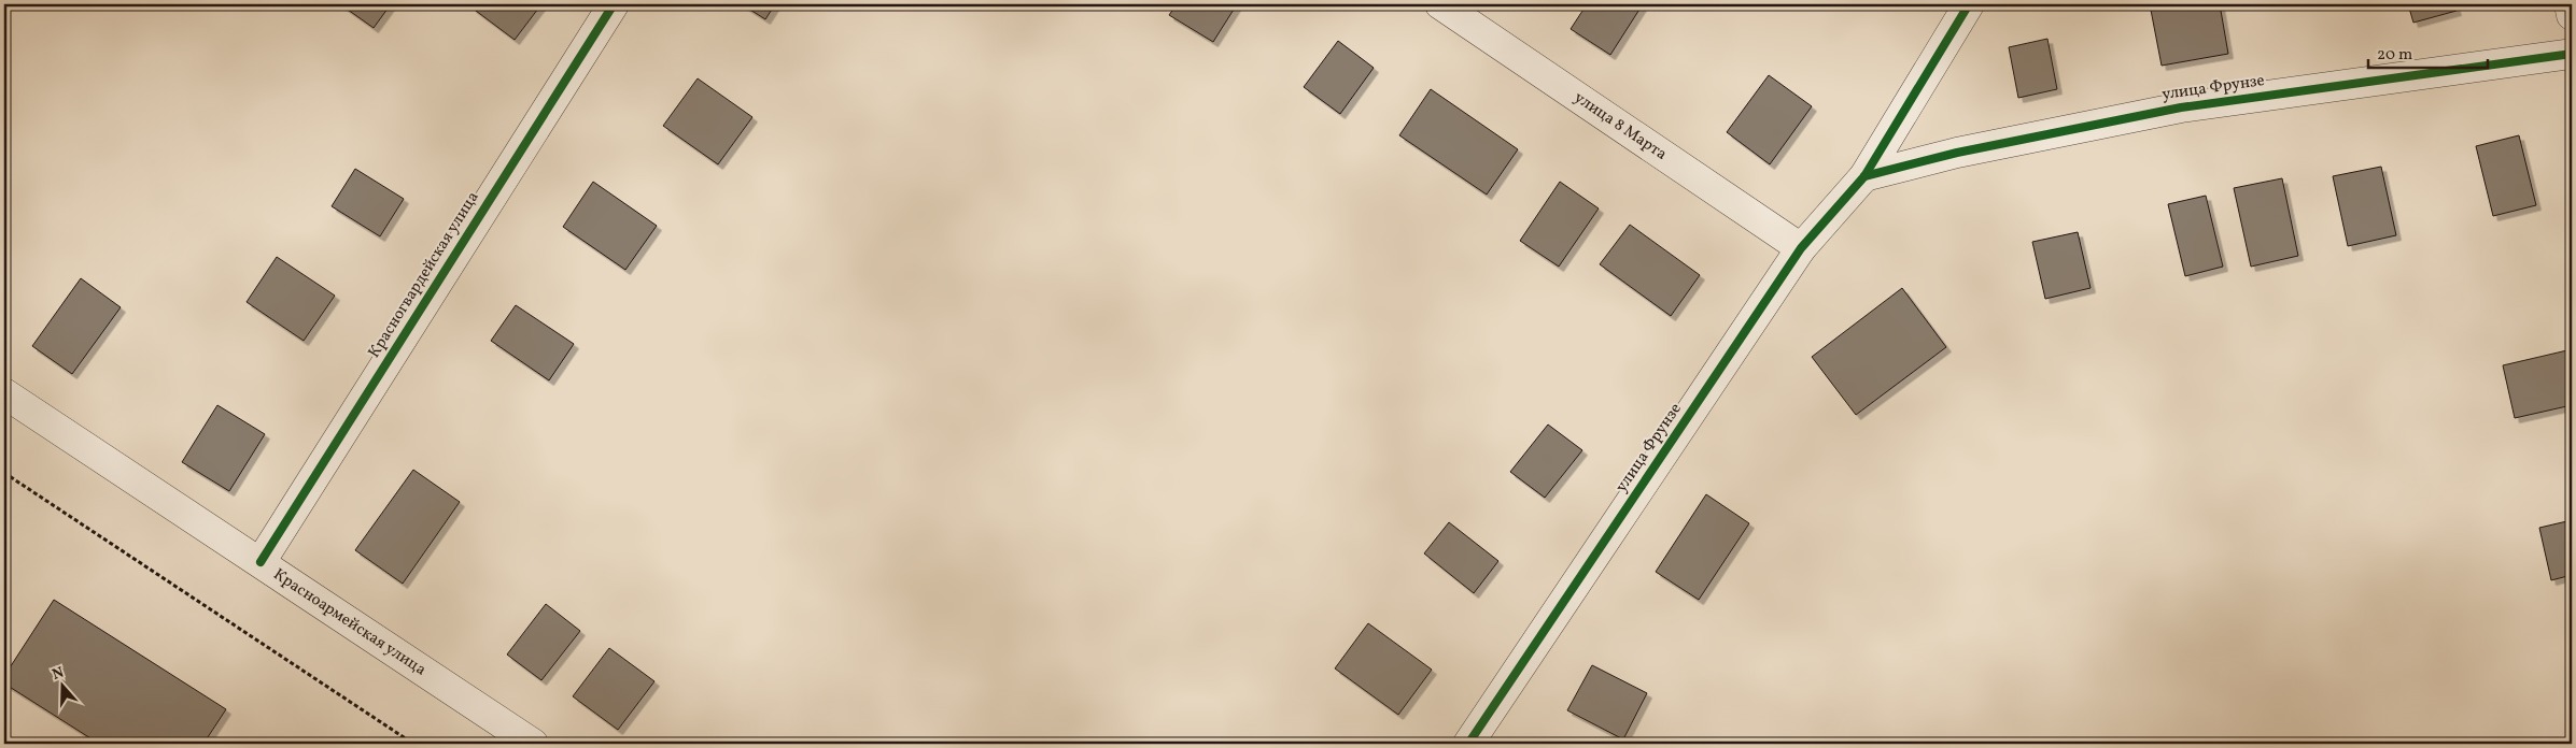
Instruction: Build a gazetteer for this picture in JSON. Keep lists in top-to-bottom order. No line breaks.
{"streets":{"street":["улица Фрунзе","улица 8 Марта","Красногвардейская улица","Красноармейская улица"]},"crossings":[["улица Фрунзе","улица 8 Марта"],["Красногвардейская улица","Красноармейская улица"]],"scale_bar":"20 m","north":"top"}
